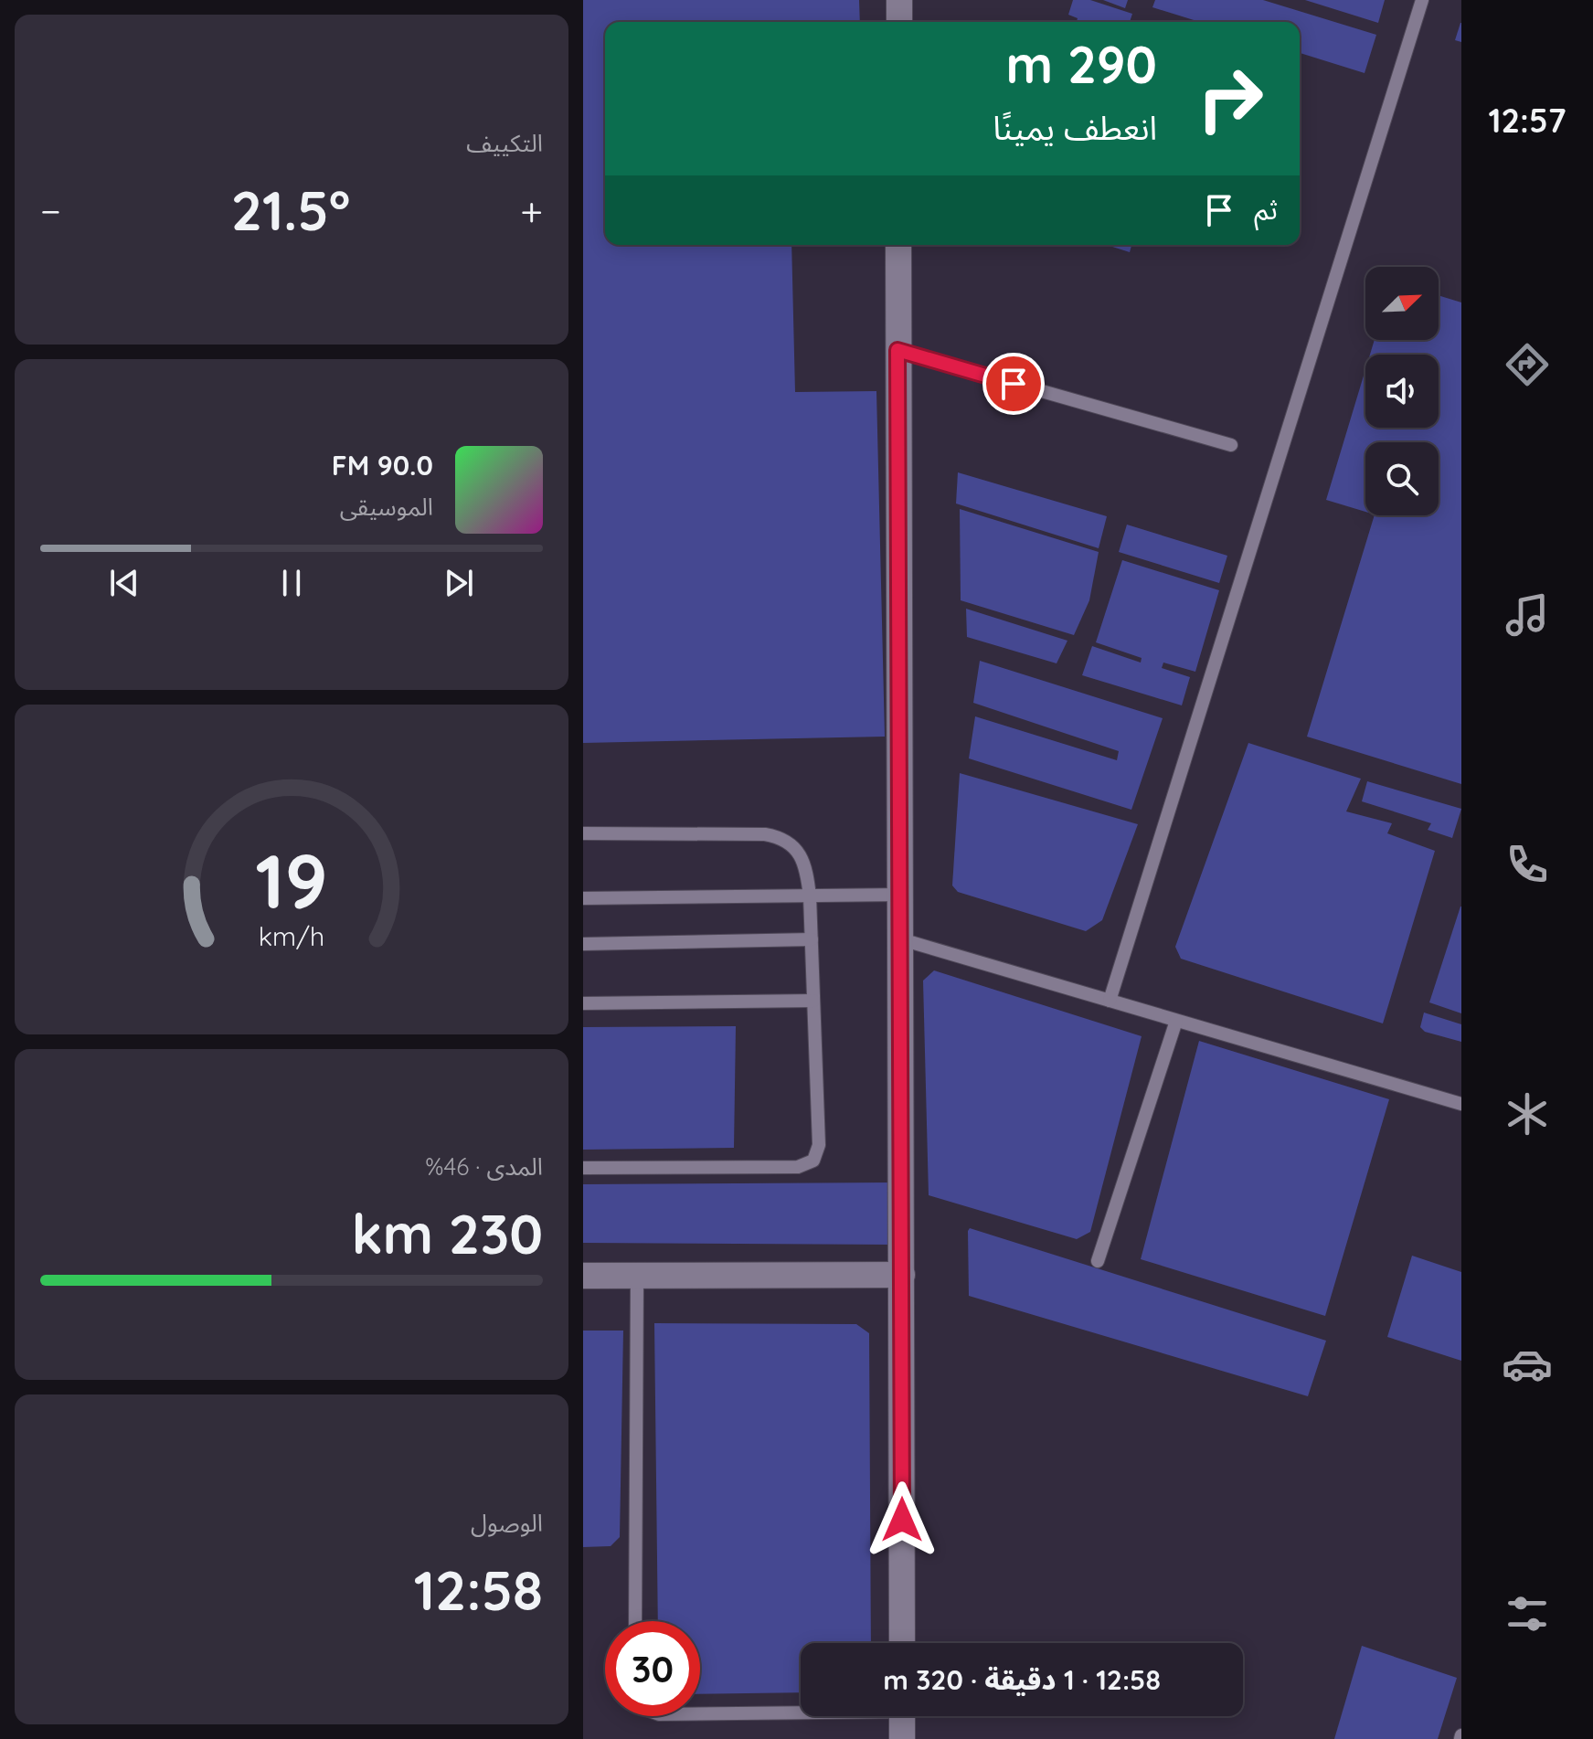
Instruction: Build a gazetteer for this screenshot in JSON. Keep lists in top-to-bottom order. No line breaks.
{"north":"top right","page":{"tabs":"12:57","tile":["التكييف",["المدى · 46%","230 km"],["الوصول","12:58"]],"turn":["290 m","انعطف يمينًا"],"then":"ثم","heat":["−","21.5°","+"],"song":["90.0 FM","الموسيقى"],"limit":"30","trip":"12:58 · 1 دقيقة · 320 m","gauge":["19","km/h"]}}
